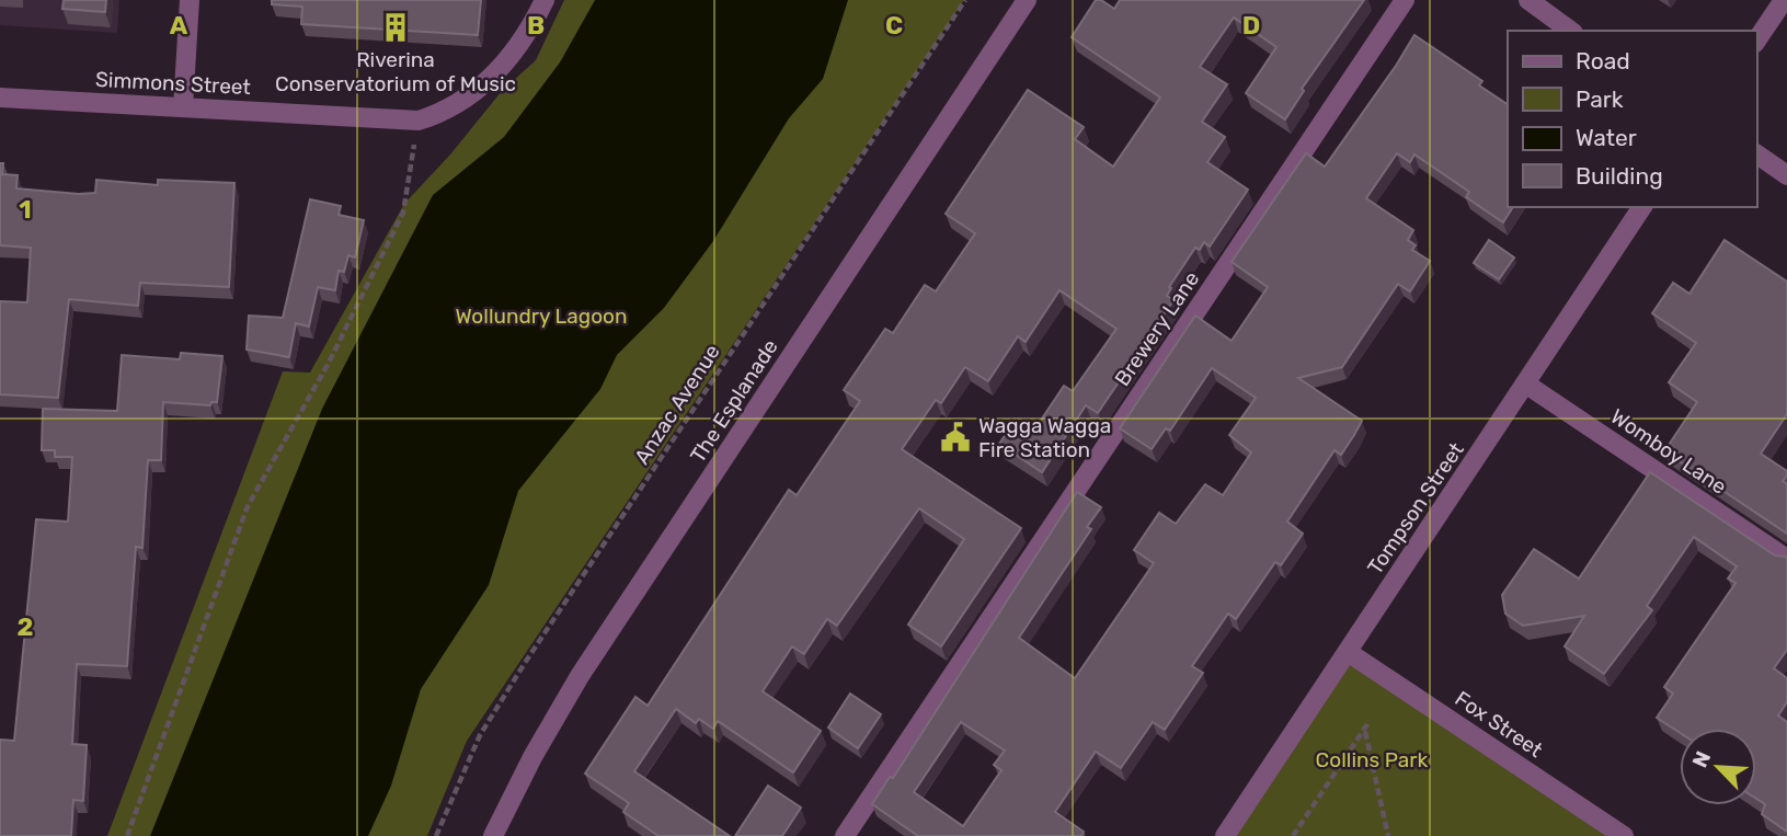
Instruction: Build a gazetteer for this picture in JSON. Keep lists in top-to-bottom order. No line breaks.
{"streets":{"street":["Simmons Street","Brewery Lane","The Esplanade","Womboy Lane","Tompson Street","Fox Street"],"path":["Anzac Avenue"]},"crossings":[["Womboy Lane","Tompson Street"],["Tompson Street","Fox Street"]],"parks":["Wollundry Lagoon","Collins Park"],"places":{"building":["Riverina Conservatorium of Music"],"public building":["Wagga Wagga Fire Station"]},"legend":["Road","Park","Water","Building"],"north":"top left","grid":{"columns":["A","B","C","D"],"rows":["1","2"]}}
